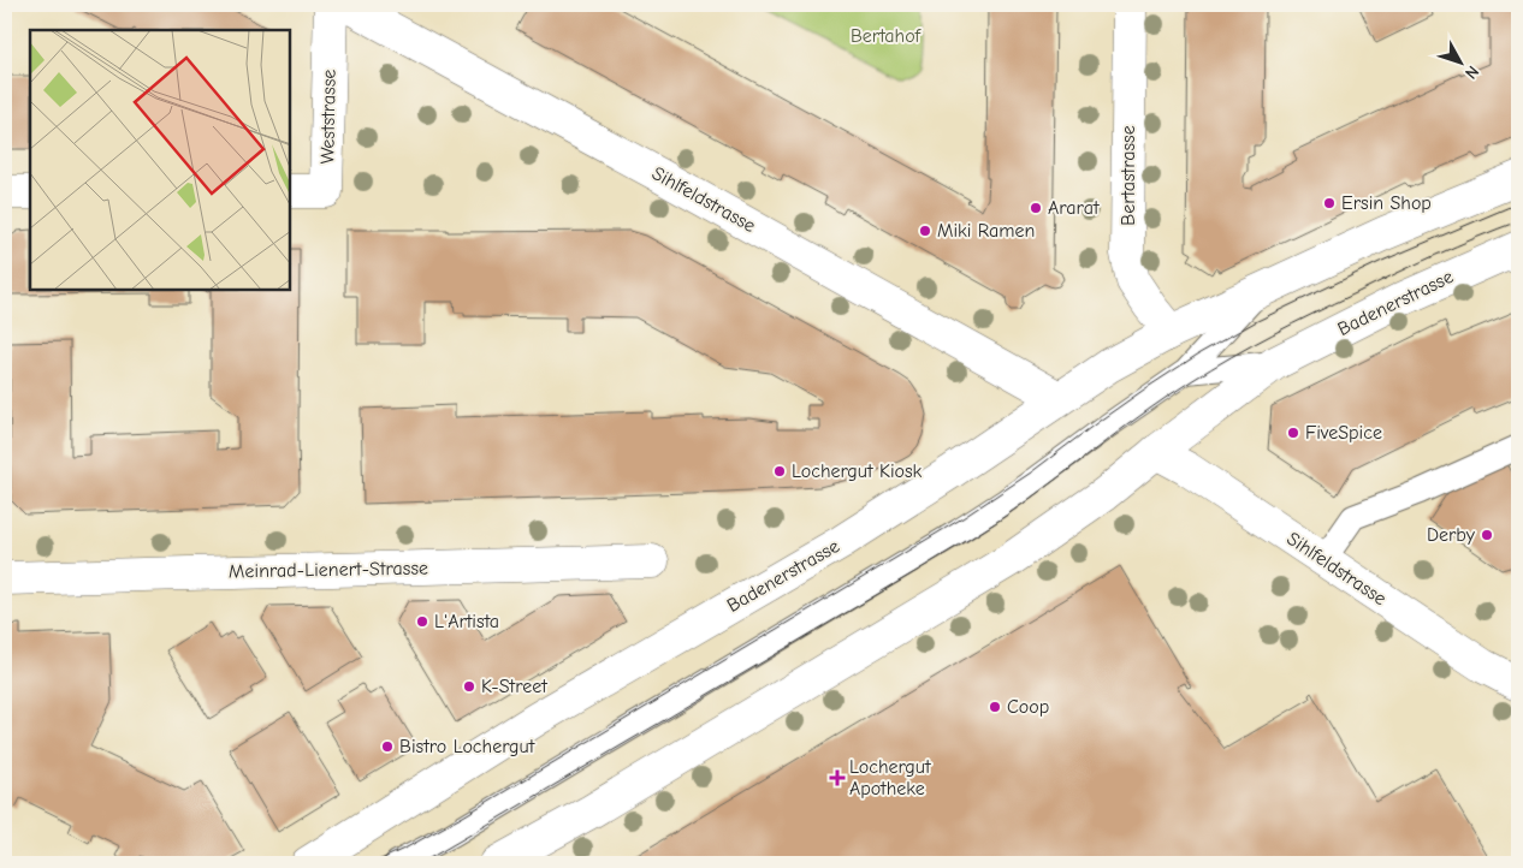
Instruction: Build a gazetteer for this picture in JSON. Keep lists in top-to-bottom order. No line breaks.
{"streets":{"street":["Weststrasse","Bertastrasse","Sihlfeldstrasse","Badenerstrasse","Meinrad-Lienert-Strasse"]},"crossings":[["Bertastrasse","Badenerstrasse"],["Sihlfeldstrasse","Badenerstrasse"]],"parks":["Bertahof"],"places":{"other":["Ersin Shop","Ararat","Miki Ramen","FiveSpice","Lochergut Kiosk","Derby","L'Artista","K-Street","Coop","Bistro Lochergut"],"health":["Lochergut Apotheke"]},"north":"bottom right"}
